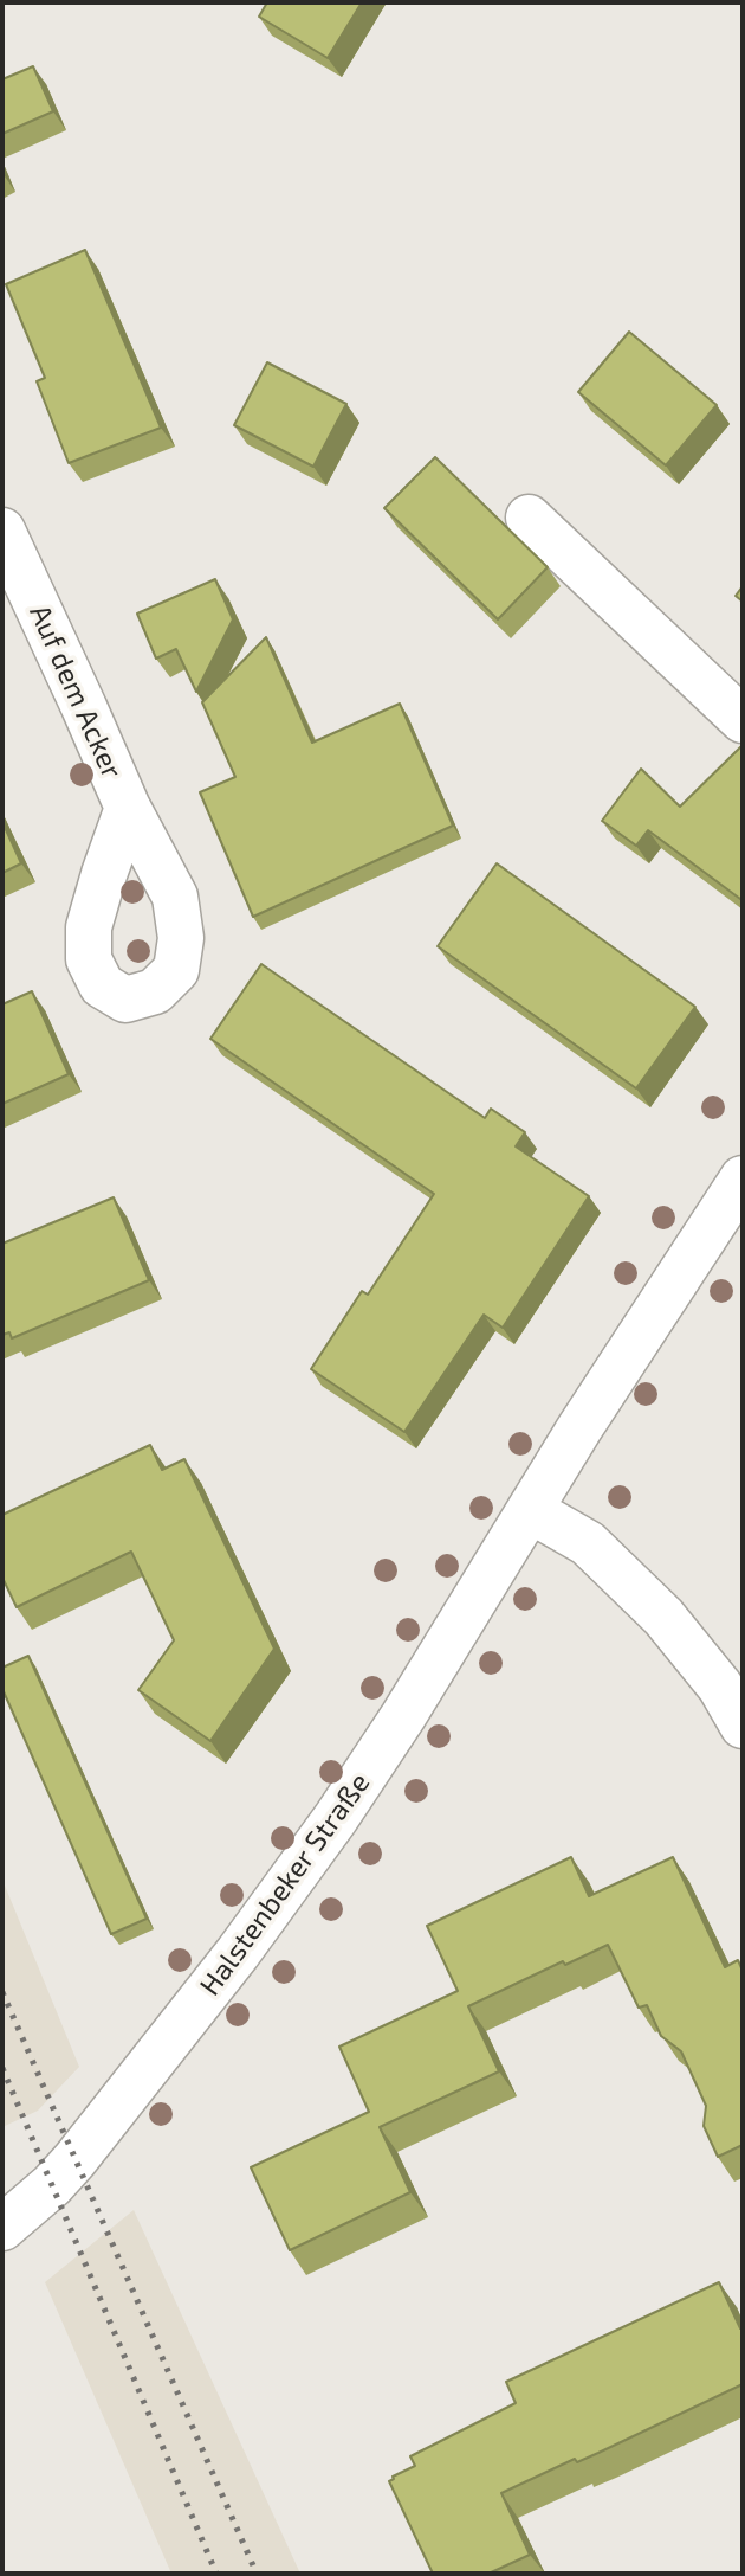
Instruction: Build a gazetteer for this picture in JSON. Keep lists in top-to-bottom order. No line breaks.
{"streets":{"street":["Auf dem Acker","Halstenbeker Straße"]}}
